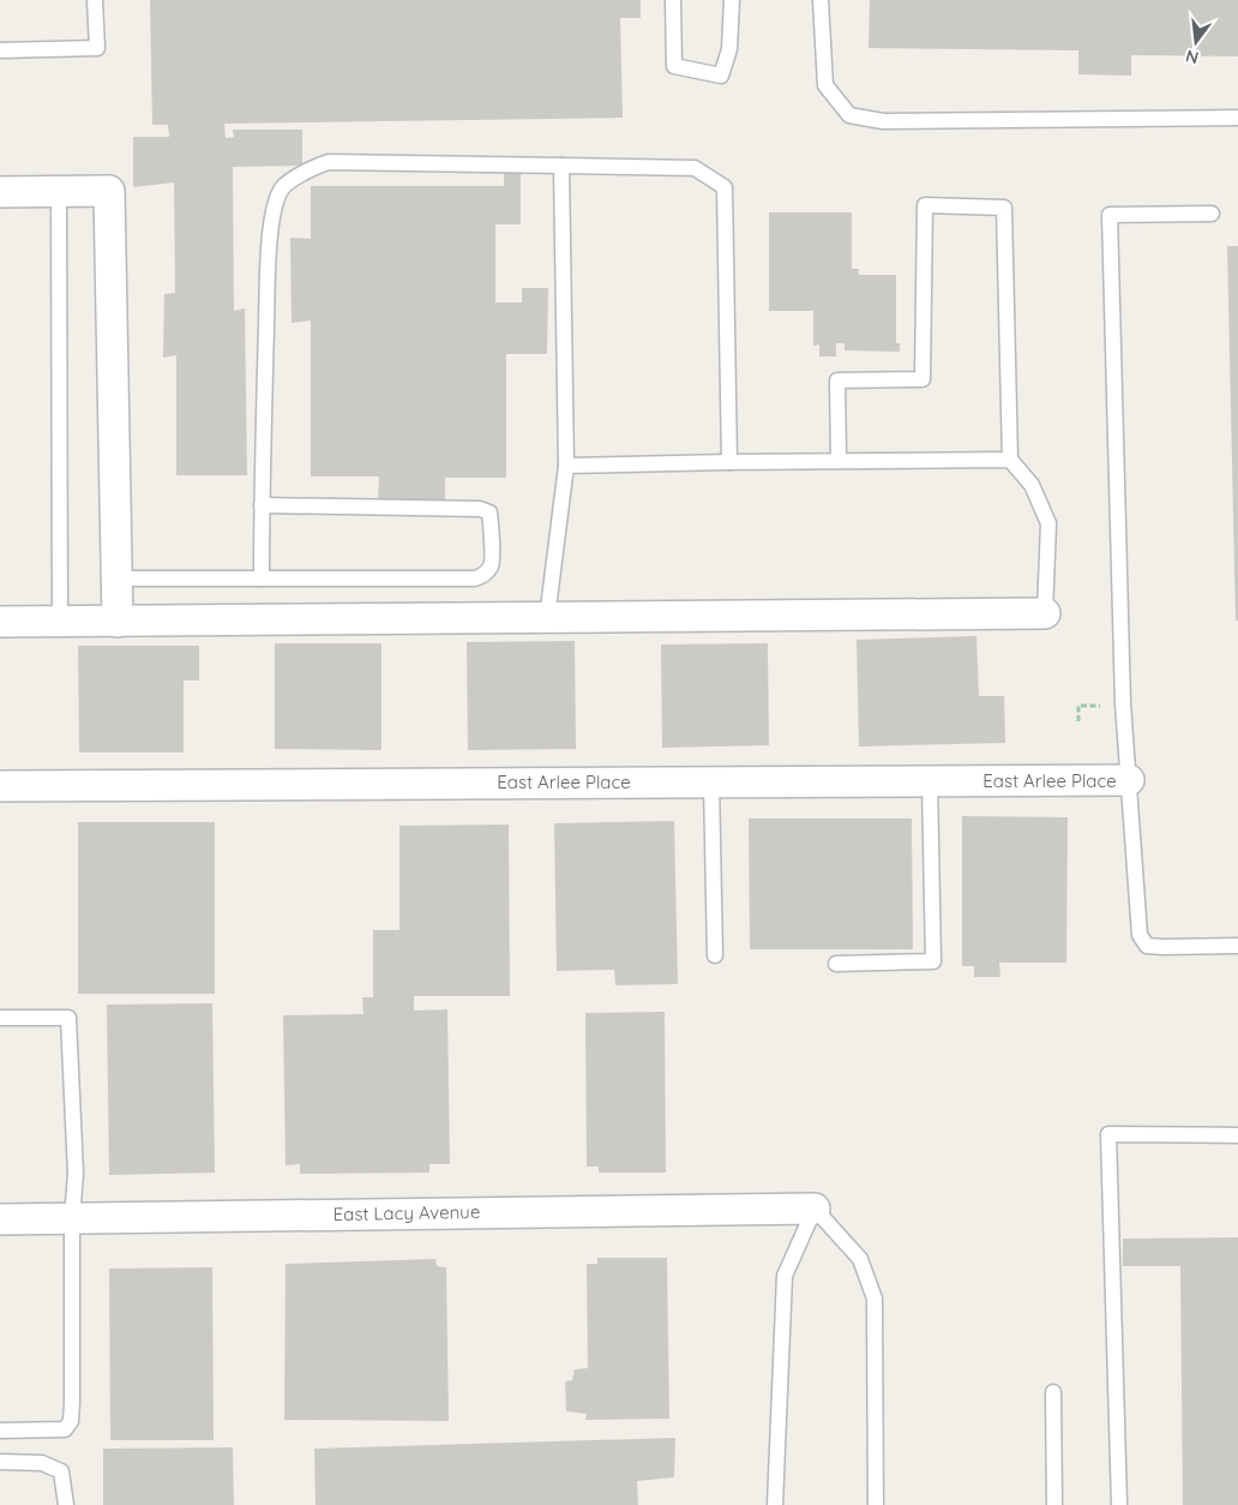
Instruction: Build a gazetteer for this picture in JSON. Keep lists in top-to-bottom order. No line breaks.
{"streets":{"street":["East Arlee Place","East Lacy Avenue"]},"north":"bottom"}
